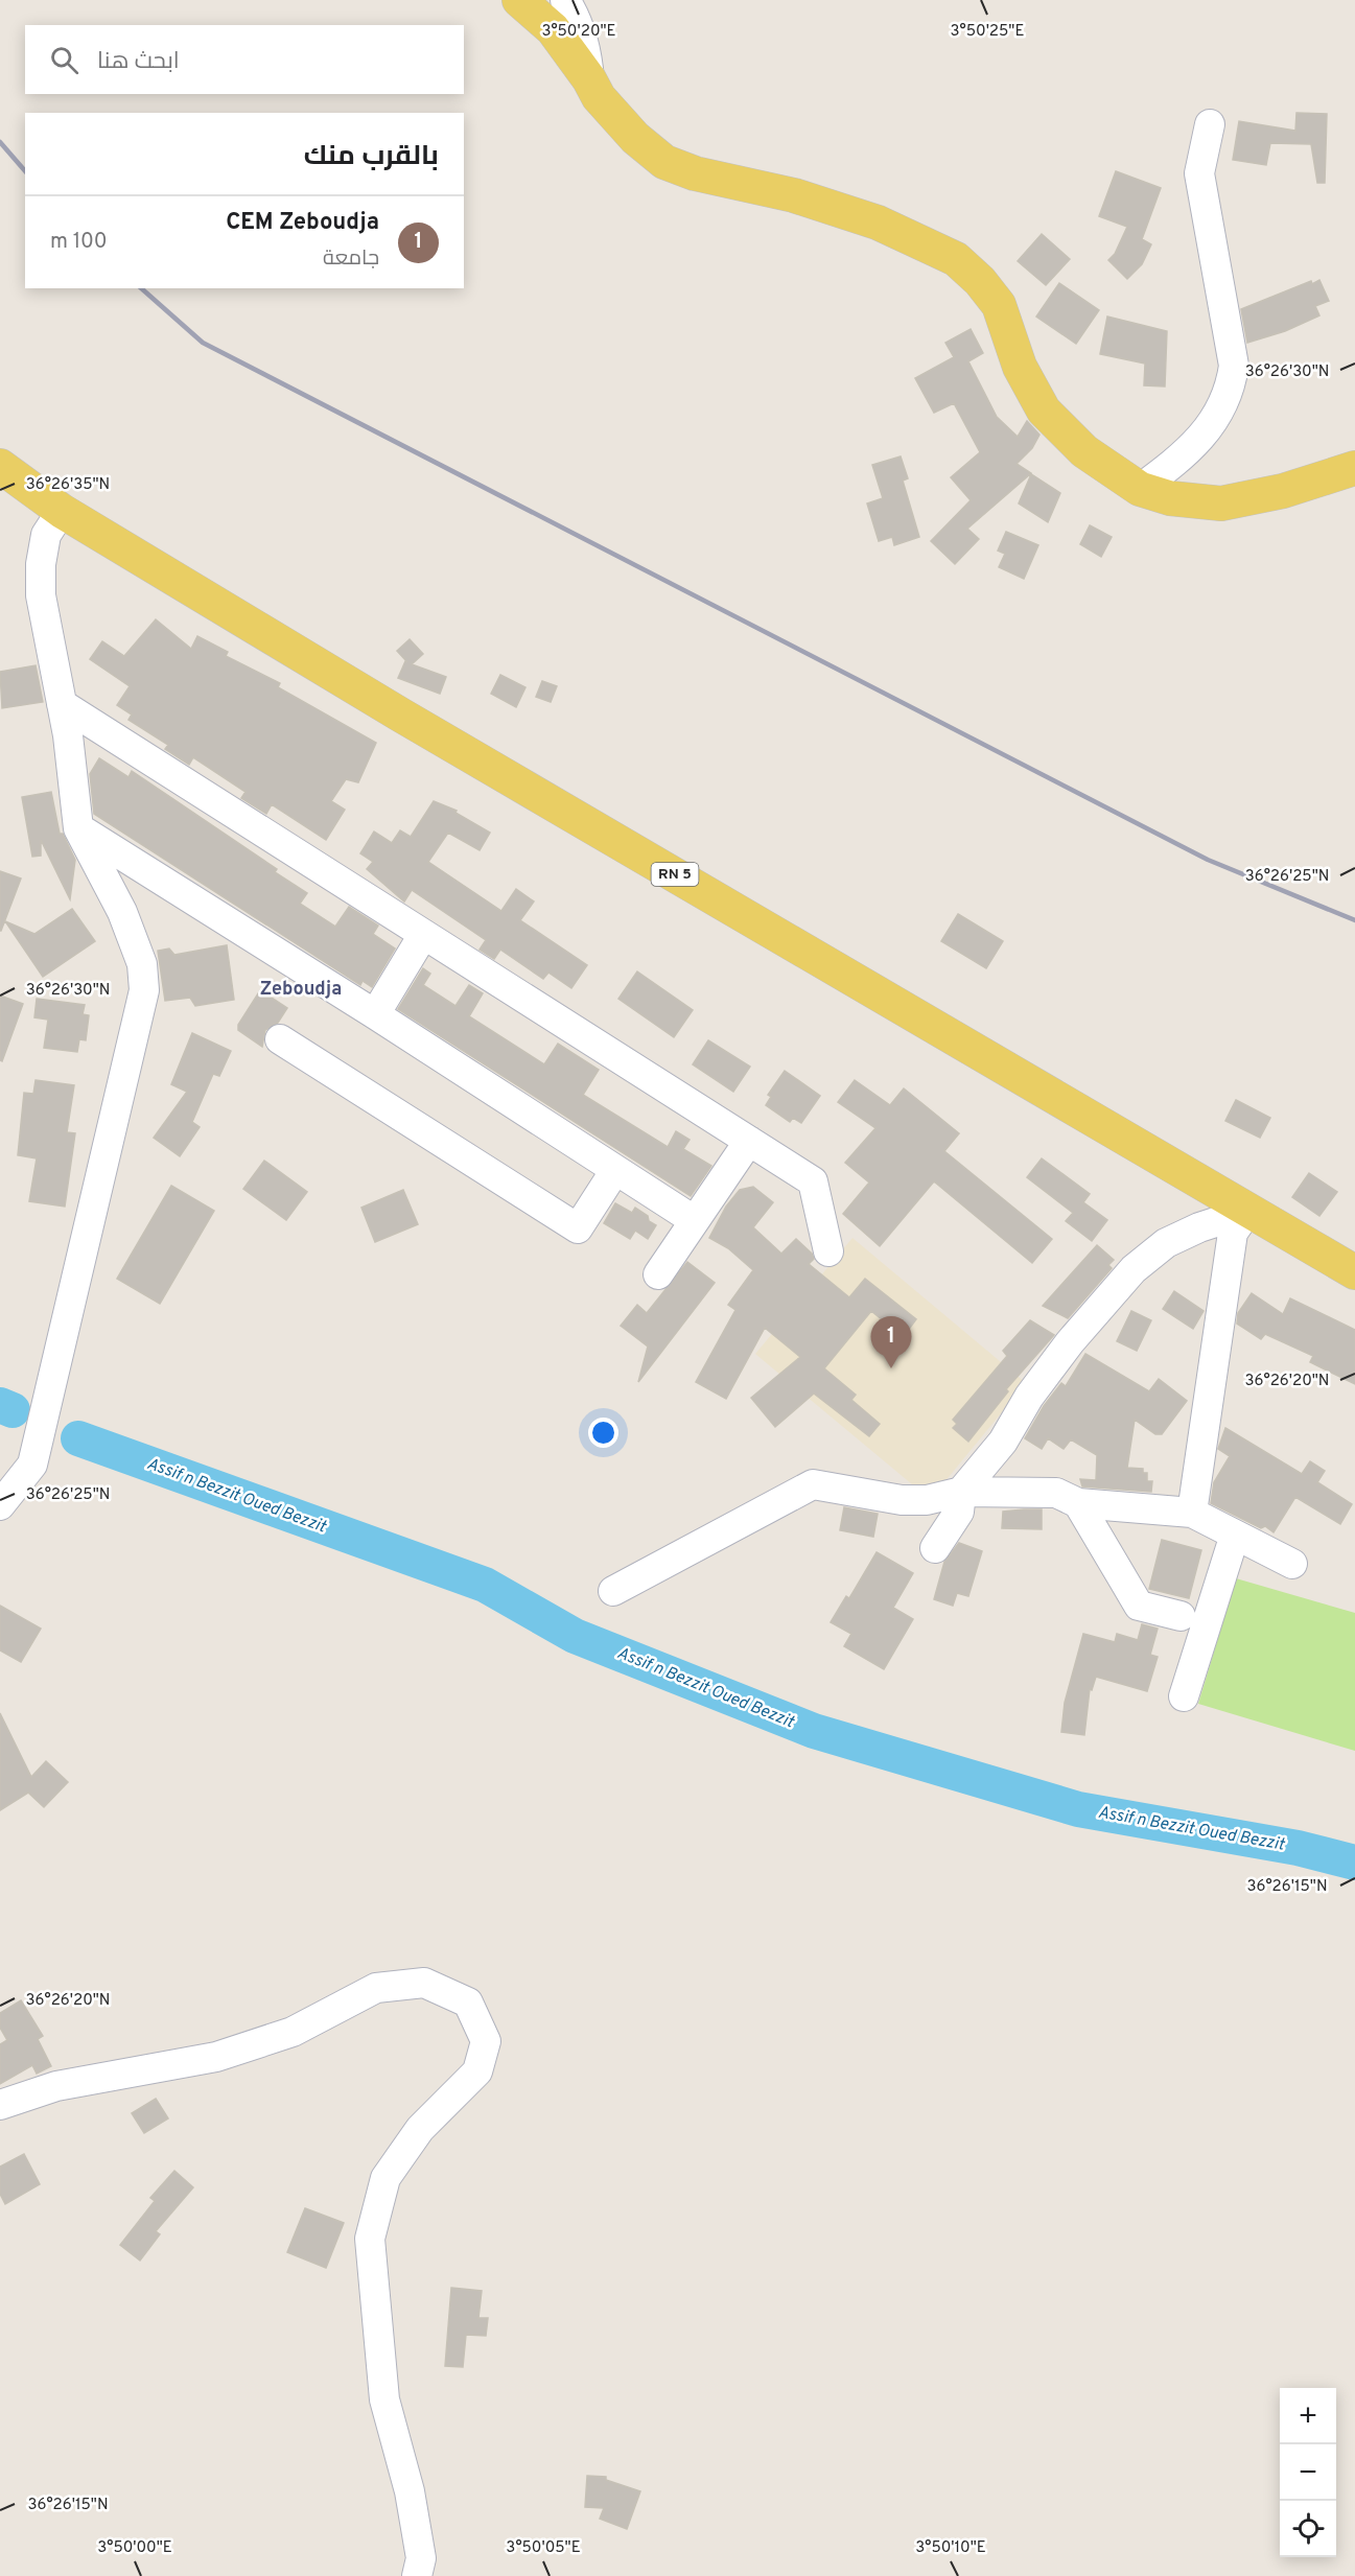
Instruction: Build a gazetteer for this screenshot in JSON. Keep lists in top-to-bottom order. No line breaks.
{"streets":{"main road":["RN 5"]},"districts":["Zeboudja"],"water":["Assif n Bezzit Oued Bezzit"],"page":{"search":"ابحث هنا","heading":"بالقرب منك","list":[{"mark":"1","name":"CEM Zeboudja","note":"جامعة","value":"100 m"}],"pins":"1","map_buttons":["+","−"]},"coordinates":["3°50'20\"E","3°50'25\"E","36°26'30\"N","36°26'35\"N","36°26'25\"N","36°26'20\"N","36°26'15\"N","3°50'00\"E","3°50'05\"E","3°50'10\"E"]}
